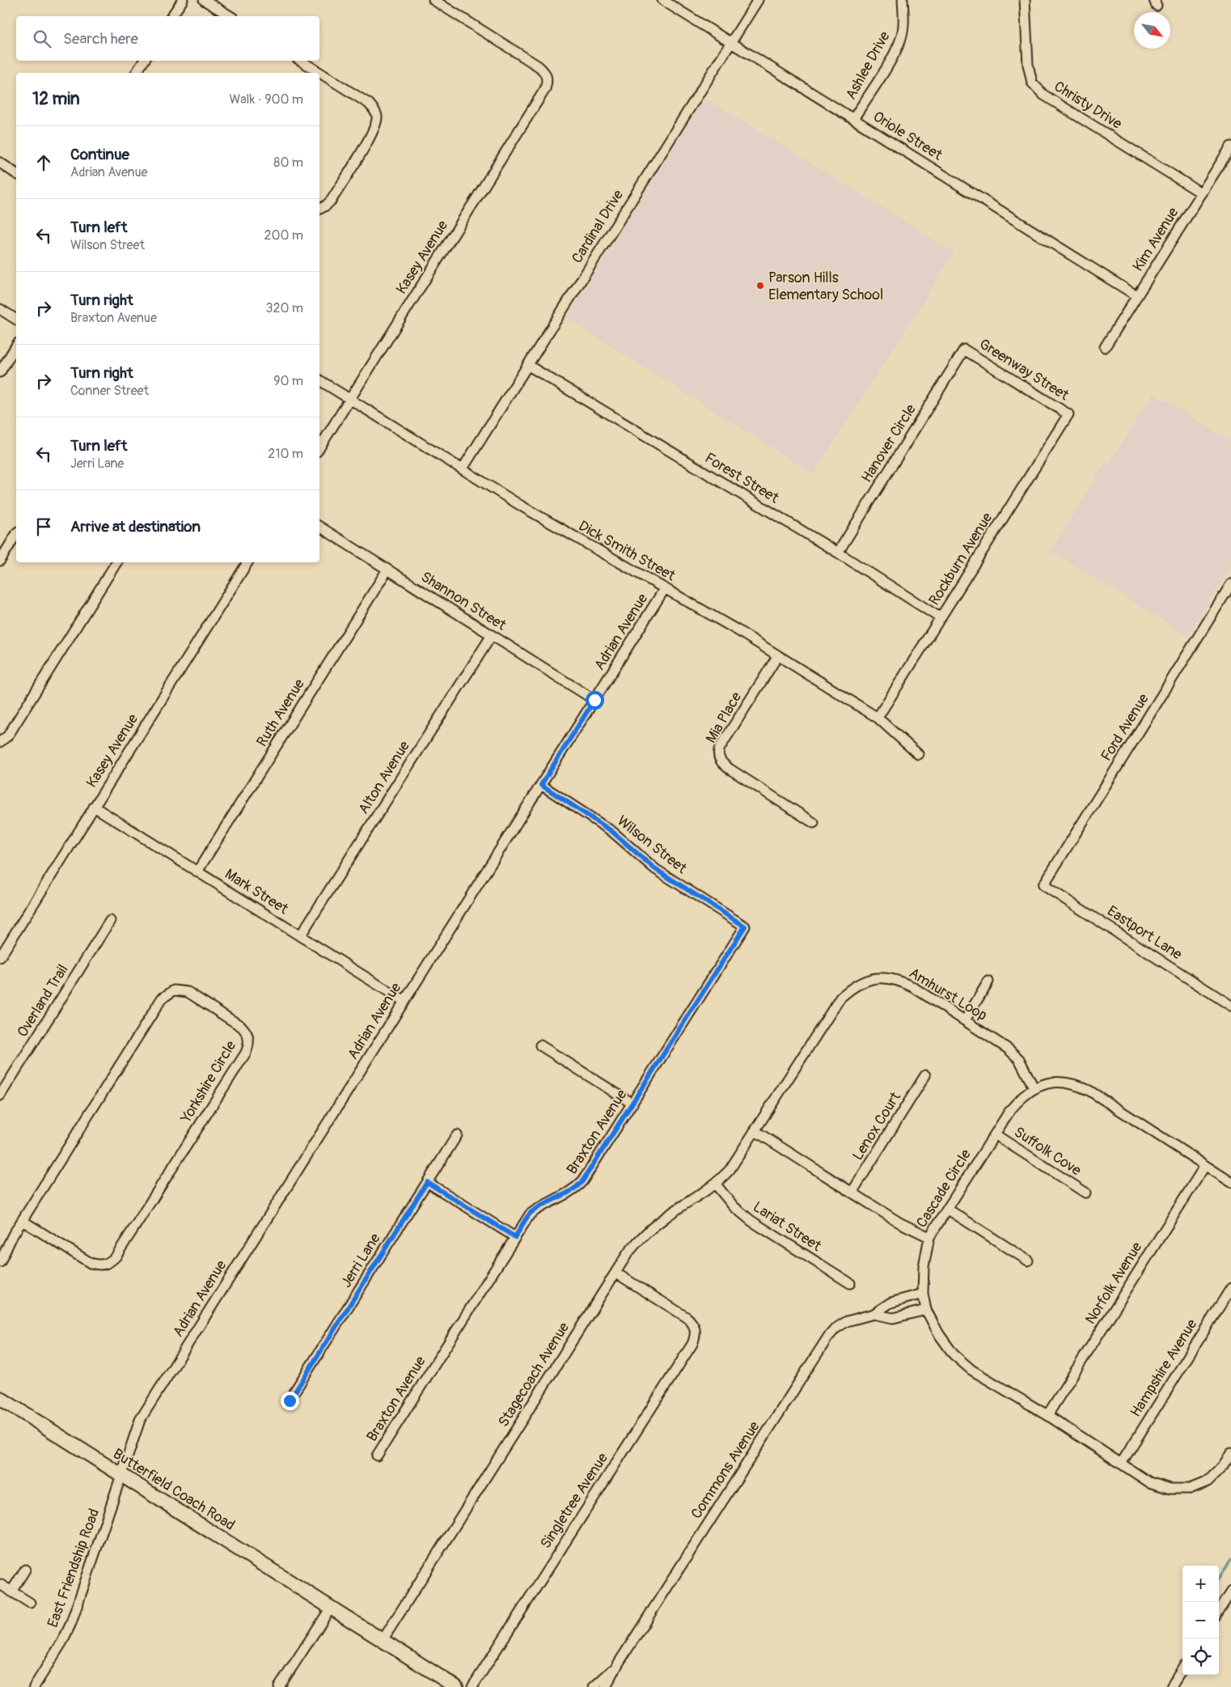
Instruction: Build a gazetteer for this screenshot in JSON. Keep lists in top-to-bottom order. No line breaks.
{"streets":{"main road":["Butterfield Coach Road"],"street":["Ashlee Drive","Christy Drive","Oriole Street","Cardinal Drive","Kim Avenue","Kasey Avenue","Greenway Street","Hanover Circle","Forest Street","Dick Smith Street","Rockburn Avenue","Shannon Street","Adrian Avenue","Ruth Avenue","Mia Place","Ford Avenue","Alton Avenue","Wilson Street","Mark Street","Eastport Lane","Amhurst Loop","Overland Trail","Yorkshire Circle","Lenox Court","Braxton Avenue","Suffolk Cove","Cascade Circle","Lariat Street","Jerri Lane","Norfolk Avenue","Hampshire Avenue","Stagecoach Avenue","Commons Avenue","Singletree Avenue","East Friendship Road"]},"crossings":[["Ashlee Drive","Oriole Street"],["Christy Drive","Kim Avenue"],["Oriole Street","Cardinal Drive"],["Oriole Street","Kim Avenue"],["Cardinal Drive","Forest Street"],["Cardinal Drive","Dick Smith Street"],["Kasey Avenue","Dick Smith Street"],["Kasey Avenue","Mark Street"],["Greenway Street","Hanover Circle"],["Greenway Street","Rockburn Avenue"],["Hanover Circle","Forest Street"],["Forest Street","Rockburn Avenue"],["Dick Smith Street","Rockburn Avenue"],["Dick Smith Street","Adrian Avenue"],["Dick Smith Street","Mia Place"],["Shannon Street","Adrian Avenue"],["Shannon Street","Ruth Avenue"],["Shannon Street","Alton Avenue"],["Adrian Avenue","Wilson Street"],["Adrian Avenue","Mark Street"],["Adrian Avenue","Butterfield Coach Road"],["Adrian Avenue","East Friendship Road"],["Ruth Avenue","Mark Street"],["Ford Avenue","Eastport Lane"],["Alton Avenue","Mark Street"],["Wilson Street","Braxton Avenue"],["Amhurst Loop","Cascade Circle"],["Amhurst Loop","Stagecoach Avenue"],["Suffolk Cove","Cascade Circle"],["Cascade Circle","Norfolk Avenue"],["Cascade Circle","Hampshire Avenue"],["Cascade Circle","Commons Avenue"],["Lariat Street","Stagecoach Avenue"],["Stagecoach Avenue","Butterfield Coach Road"],["Stagecoach Avenue","Singletree Avenue"],["Butterfield Coach Road","East Friendship Road"]],"places":["Parson Hills Elementary School"],"north":"bottom right","page":{"search":"Search here","heading":["12 min","Walk · 900 m"],"list":[["Continue","Adrian Avenue","80 m"],["Turn left","Wilson Street","200 m"],["Turn right","Braxton Avenue","320 m"],["Turn right","Conner Street","90 m"],["Turn left","Jerri Lane","210 m"],"Arrive at destination"],"map_buttons":["+","−"]}}
